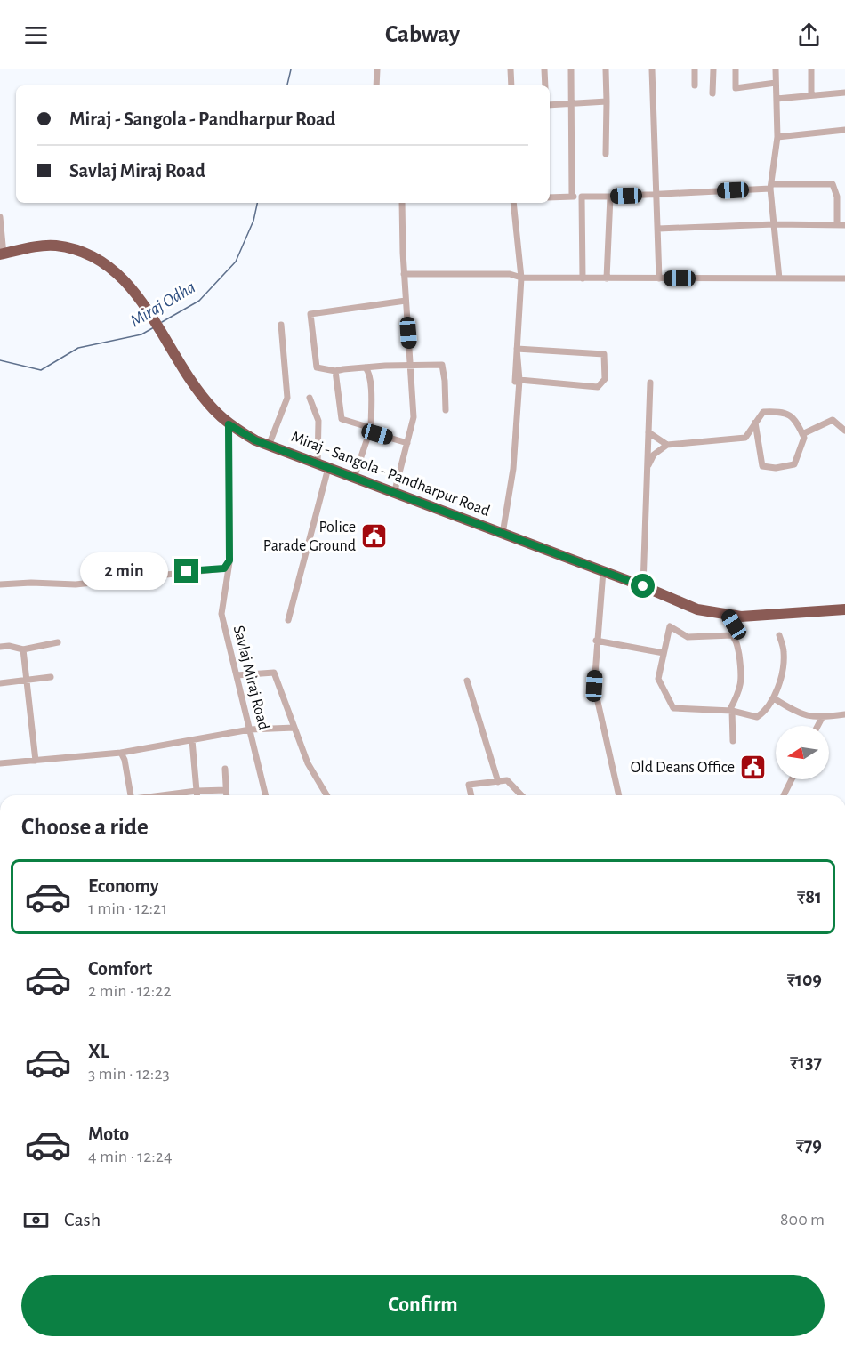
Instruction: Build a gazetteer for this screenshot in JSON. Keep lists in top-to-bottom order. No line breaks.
{"streets":{"highway":["Miraj - Sangola - Pandharpur Road"],"street":["Savlaj Miraj Road"]},"crossings":[["Miraj - Sangola - Pandharpur Road","Savlaj Miraj Road"]],"water":["Miraj Odha"],"places":{"public building":["Police Parade Ground","Old Deans Office"]},"north":"left","page":{"header":"Cabway","banner":["Miraj - Sangola - Pandharpur Road","Savlaj Miraj Road"],"bubble":"2 min","heading":"Choose a ride","list":[{"name":"Economy","note":"1 min · 12:21","value":"₹81"},{"name":"Comfort","note":"2 min · 12:22","value":"₹109"},{"name":"XL","note":"3 min · 12:23","value":"₹137"},{"name":"Moto","note":"4 min · 12:24","value":"₹79"}],"pay":["Cash","800 m"],"buttons":"Confirm"}}
